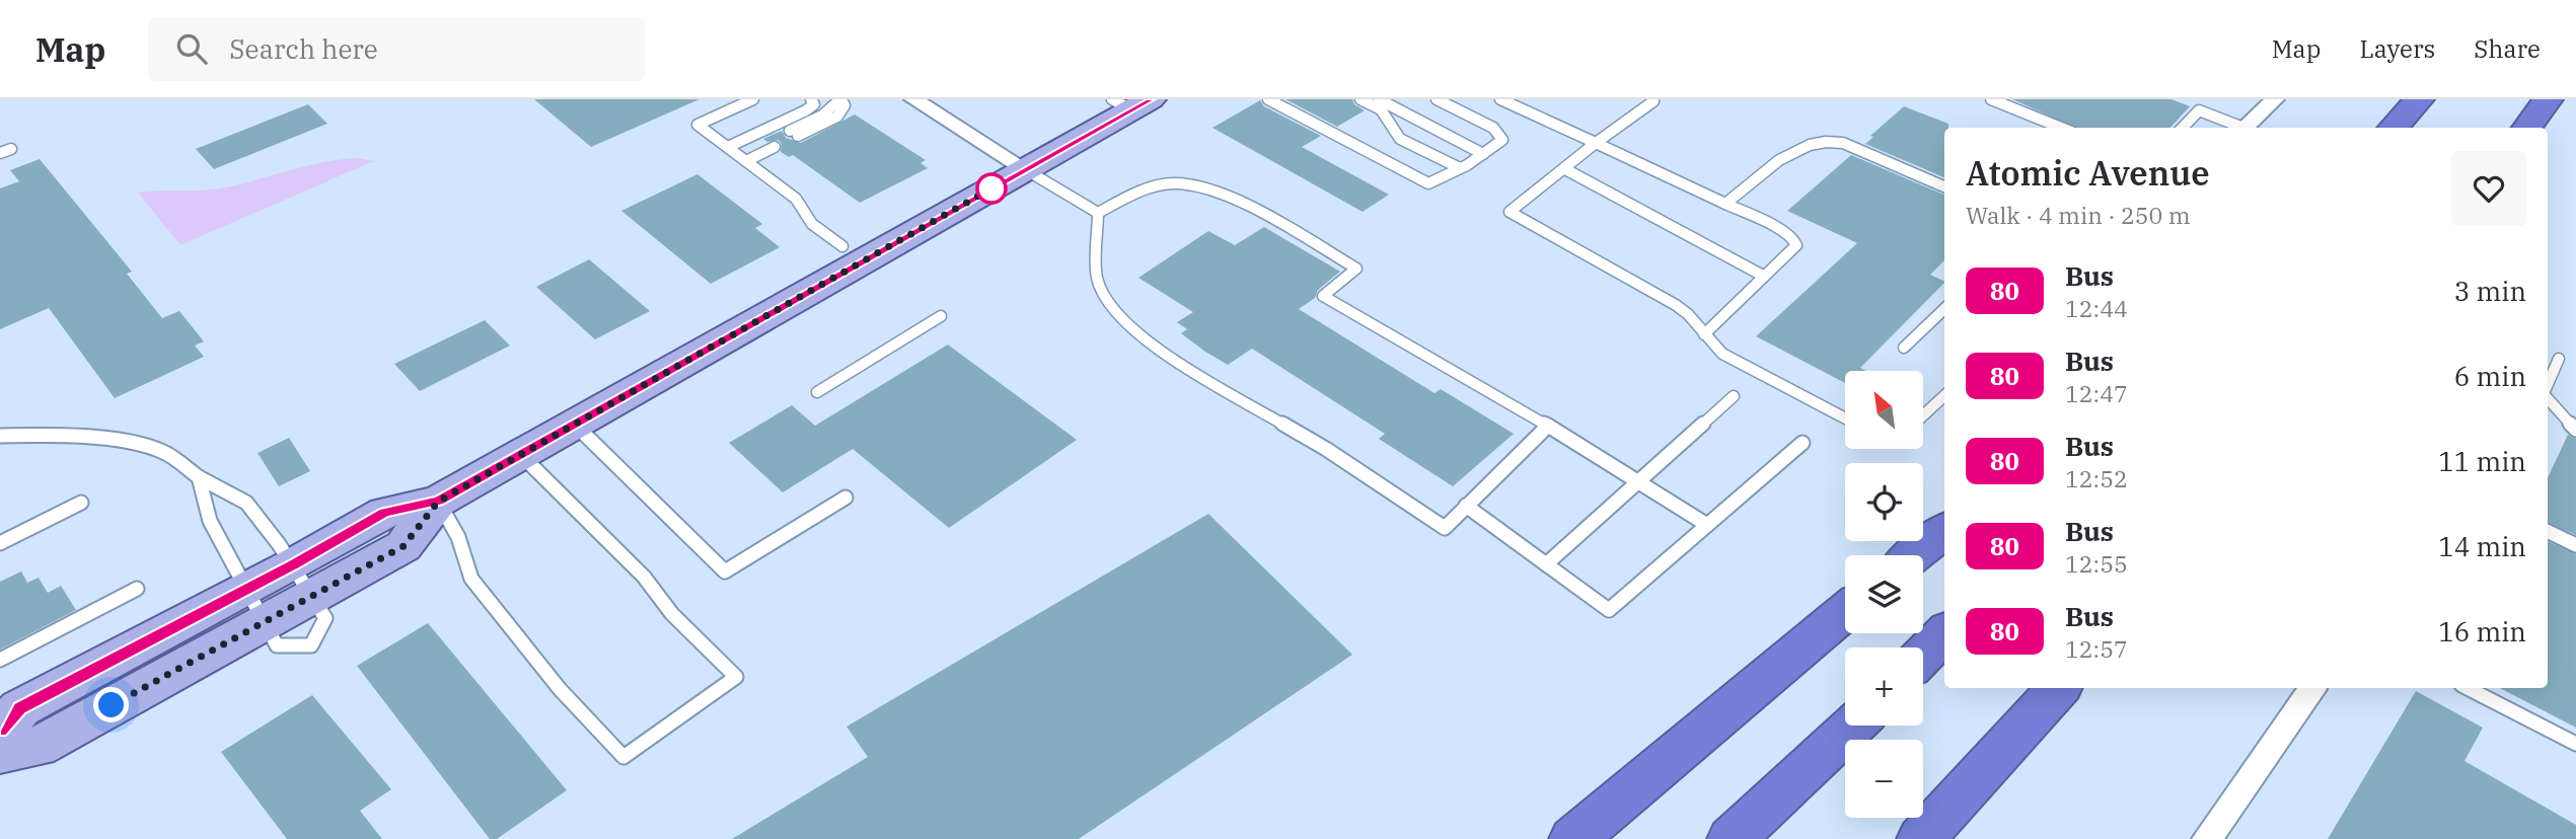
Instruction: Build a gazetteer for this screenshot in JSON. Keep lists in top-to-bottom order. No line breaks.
{"lines":["bus line 80"],"north":"top left","page":{"header":"Map","search":"Search here","nav":["Map","Layers","Share"],"heading":["Atomic Avenue","Walk · 4 min · 250 m"],"list":[{"mark":"80","name":"Bus","note":"12:44","value":"3 min"},{"mark":"80","name":"Bus","note":"12:47","value":"6 min"},{"mark":"80","name":"Bus","note":"12:52","value":"11 min"},{"mark":"80","name":"Bus","note":"12:55","value":"14 min"},{"mark":"80","name":"Bus","note":"12:57","value":"16 min"}],"map_buttons":["+","−"]}}
